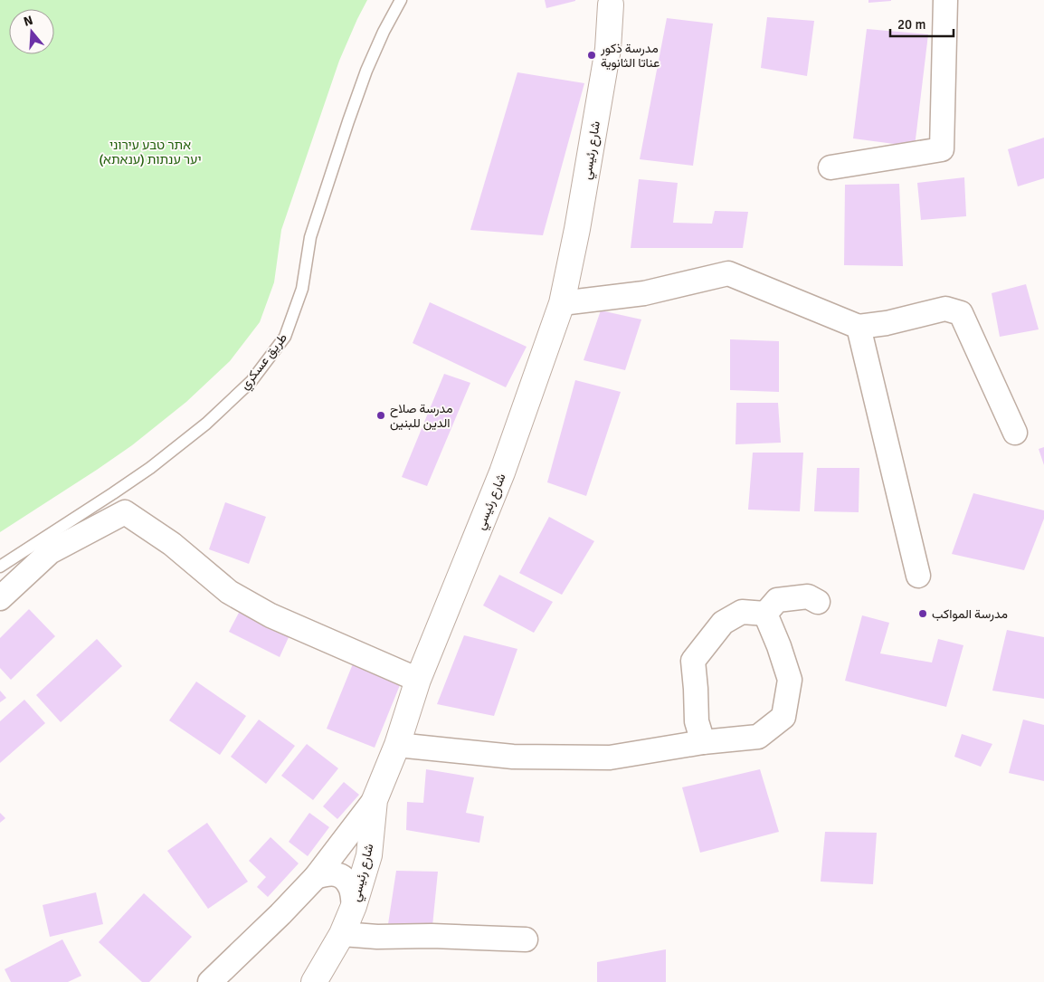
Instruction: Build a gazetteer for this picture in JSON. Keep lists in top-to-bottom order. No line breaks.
{"streets":{"street":["شارع رئيسي"],"lane":["طريق عسكري"]},"parks":["אתר טבע עירוני יער ענתות (ענאתא)"],"places":["مدرسة ذكور عناتا الثانوية","مدرسة صلاح الدين للبنين","مدرسة المواكب"],"scale_bar":"20 m","north":"top"}
